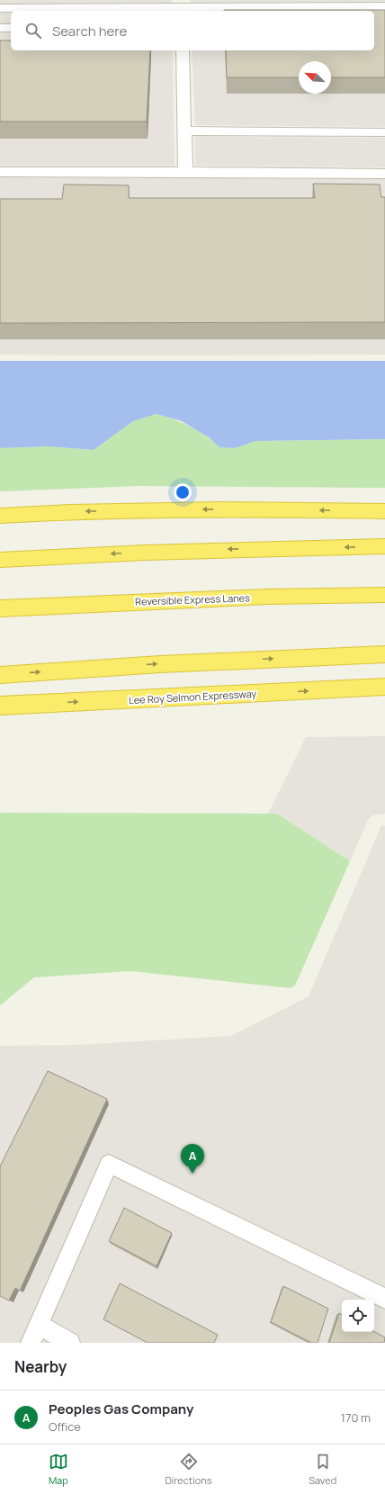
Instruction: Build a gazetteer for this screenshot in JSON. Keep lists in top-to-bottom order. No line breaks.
{"streets":{"highway":["Reversible Express Lanes","Lee Roy Selmon Expressway"]},"north":"top left","page":{"search":"Search here","pins":"A","heading":"Nearby","list":[{"mark":"A","name":"Peoples Gas Company","note":"Office","value":"170 m"}],"nav":["Map","Directions","Saved"]}}
